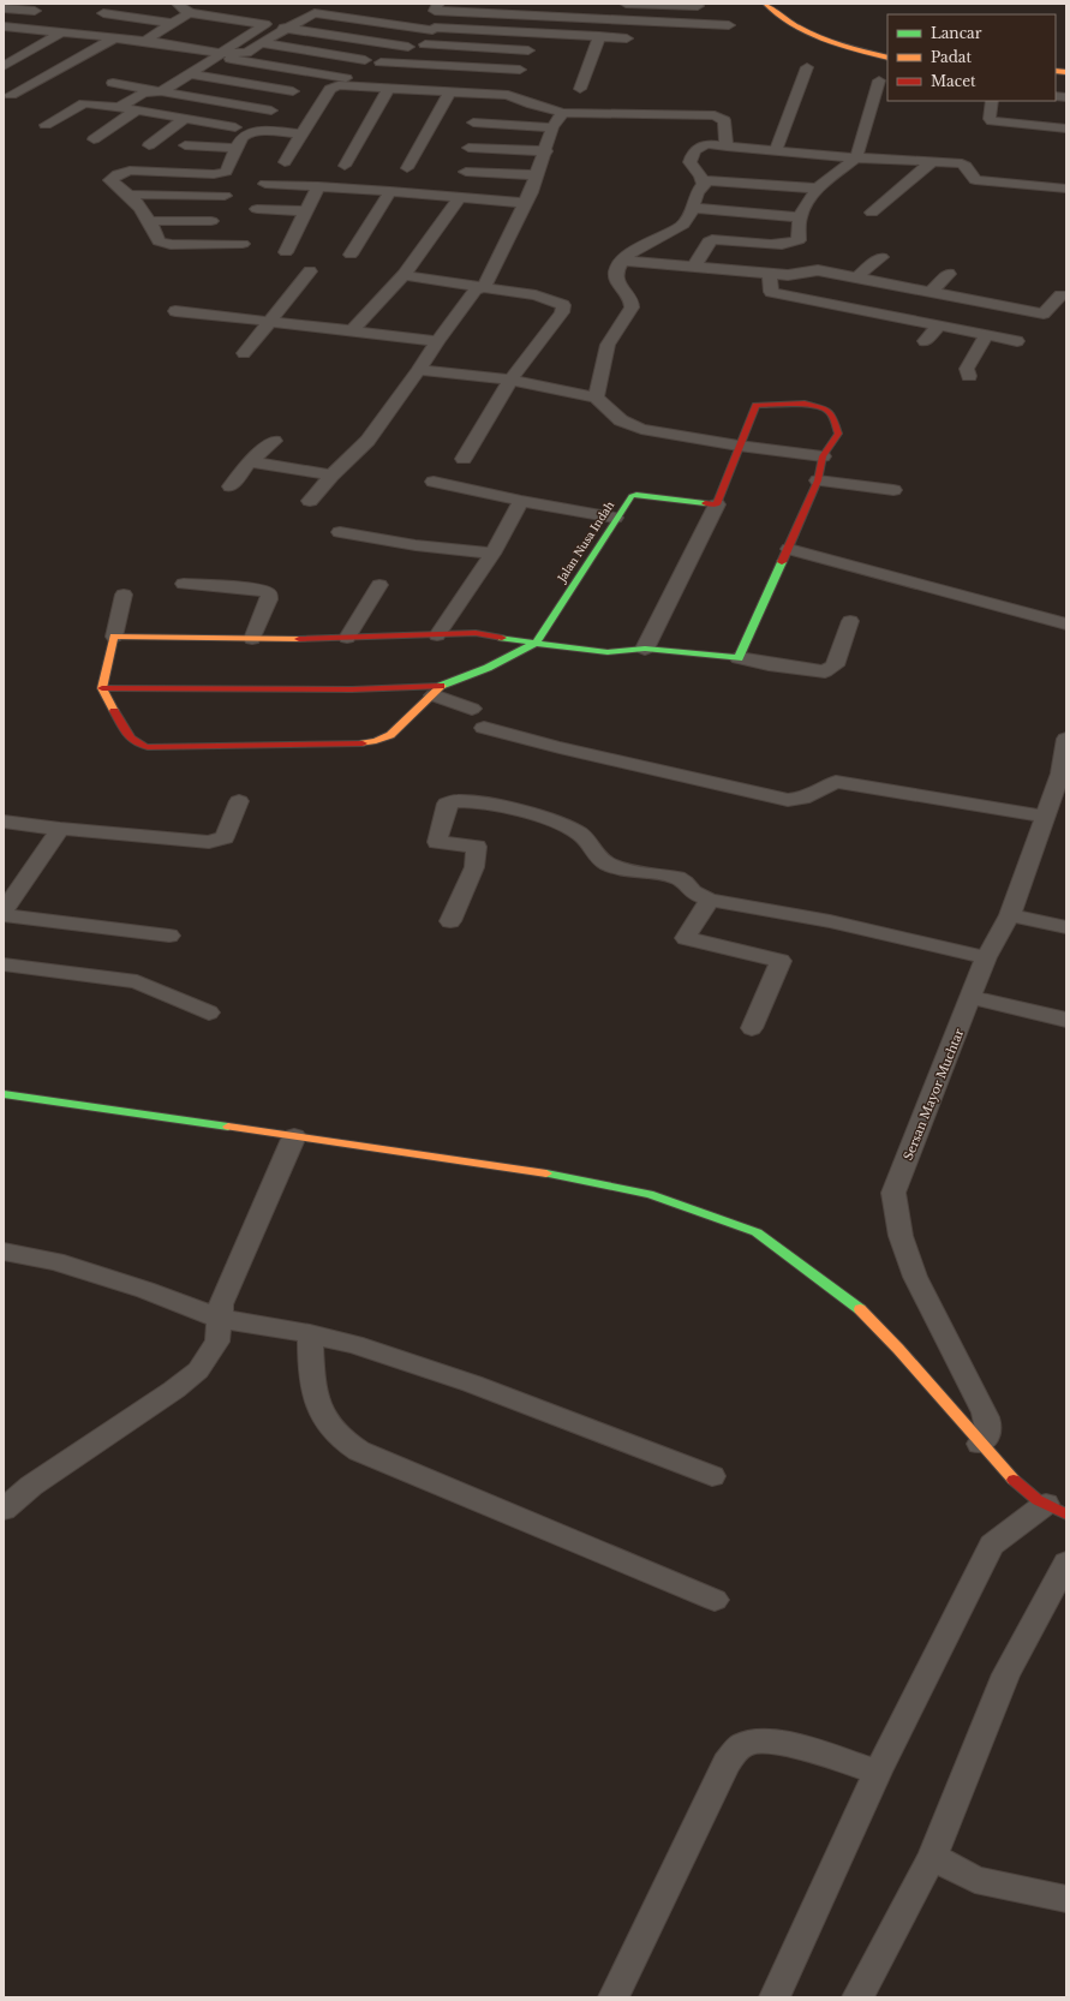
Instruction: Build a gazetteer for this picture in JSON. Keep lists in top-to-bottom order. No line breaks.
{"streets":{"main road":["Jalan Nusa Indah"],"street":["Sersan Mayor Muchtar"]},"legend":["Lancar","Padat","Macet"]}
